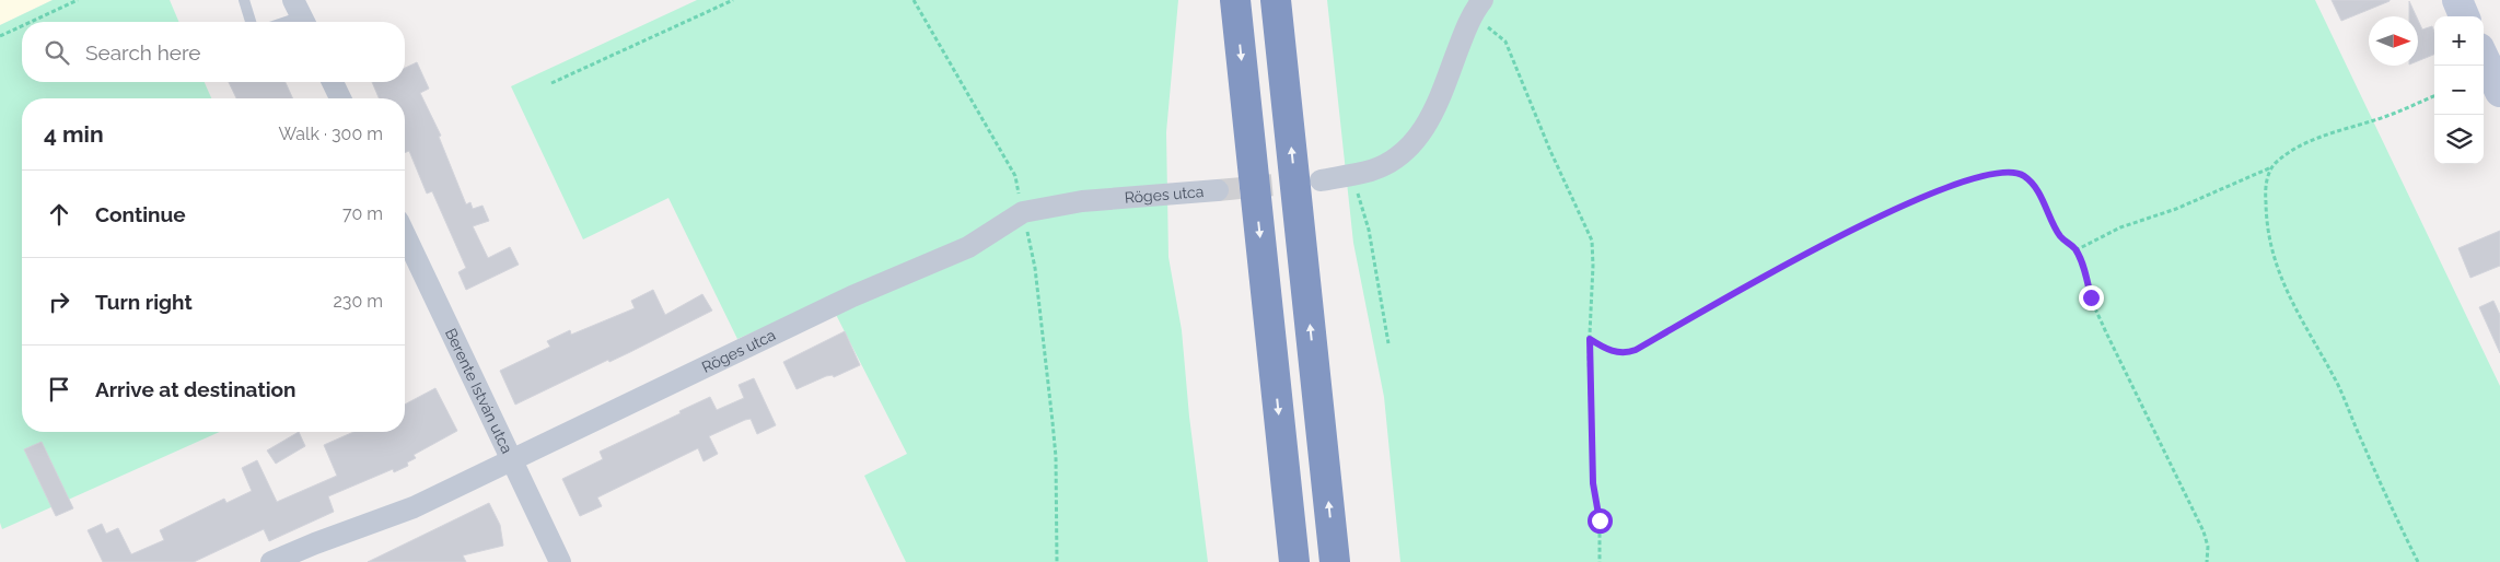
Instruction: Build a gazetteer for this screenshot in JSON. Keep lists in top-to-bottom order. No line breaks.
{"streets":{"street":["Röges utca","Berente István utca"]},"crossings":[["Röges utca","Berente István utca"]],"north":"right","page":{"map_buttons":["+","−"],"search":"Search here","heading":["4 min","Walk · 300 m"],"list":[["Continue","70 m"],["Turn right","230 m"],"Arrive at destination"]}}
